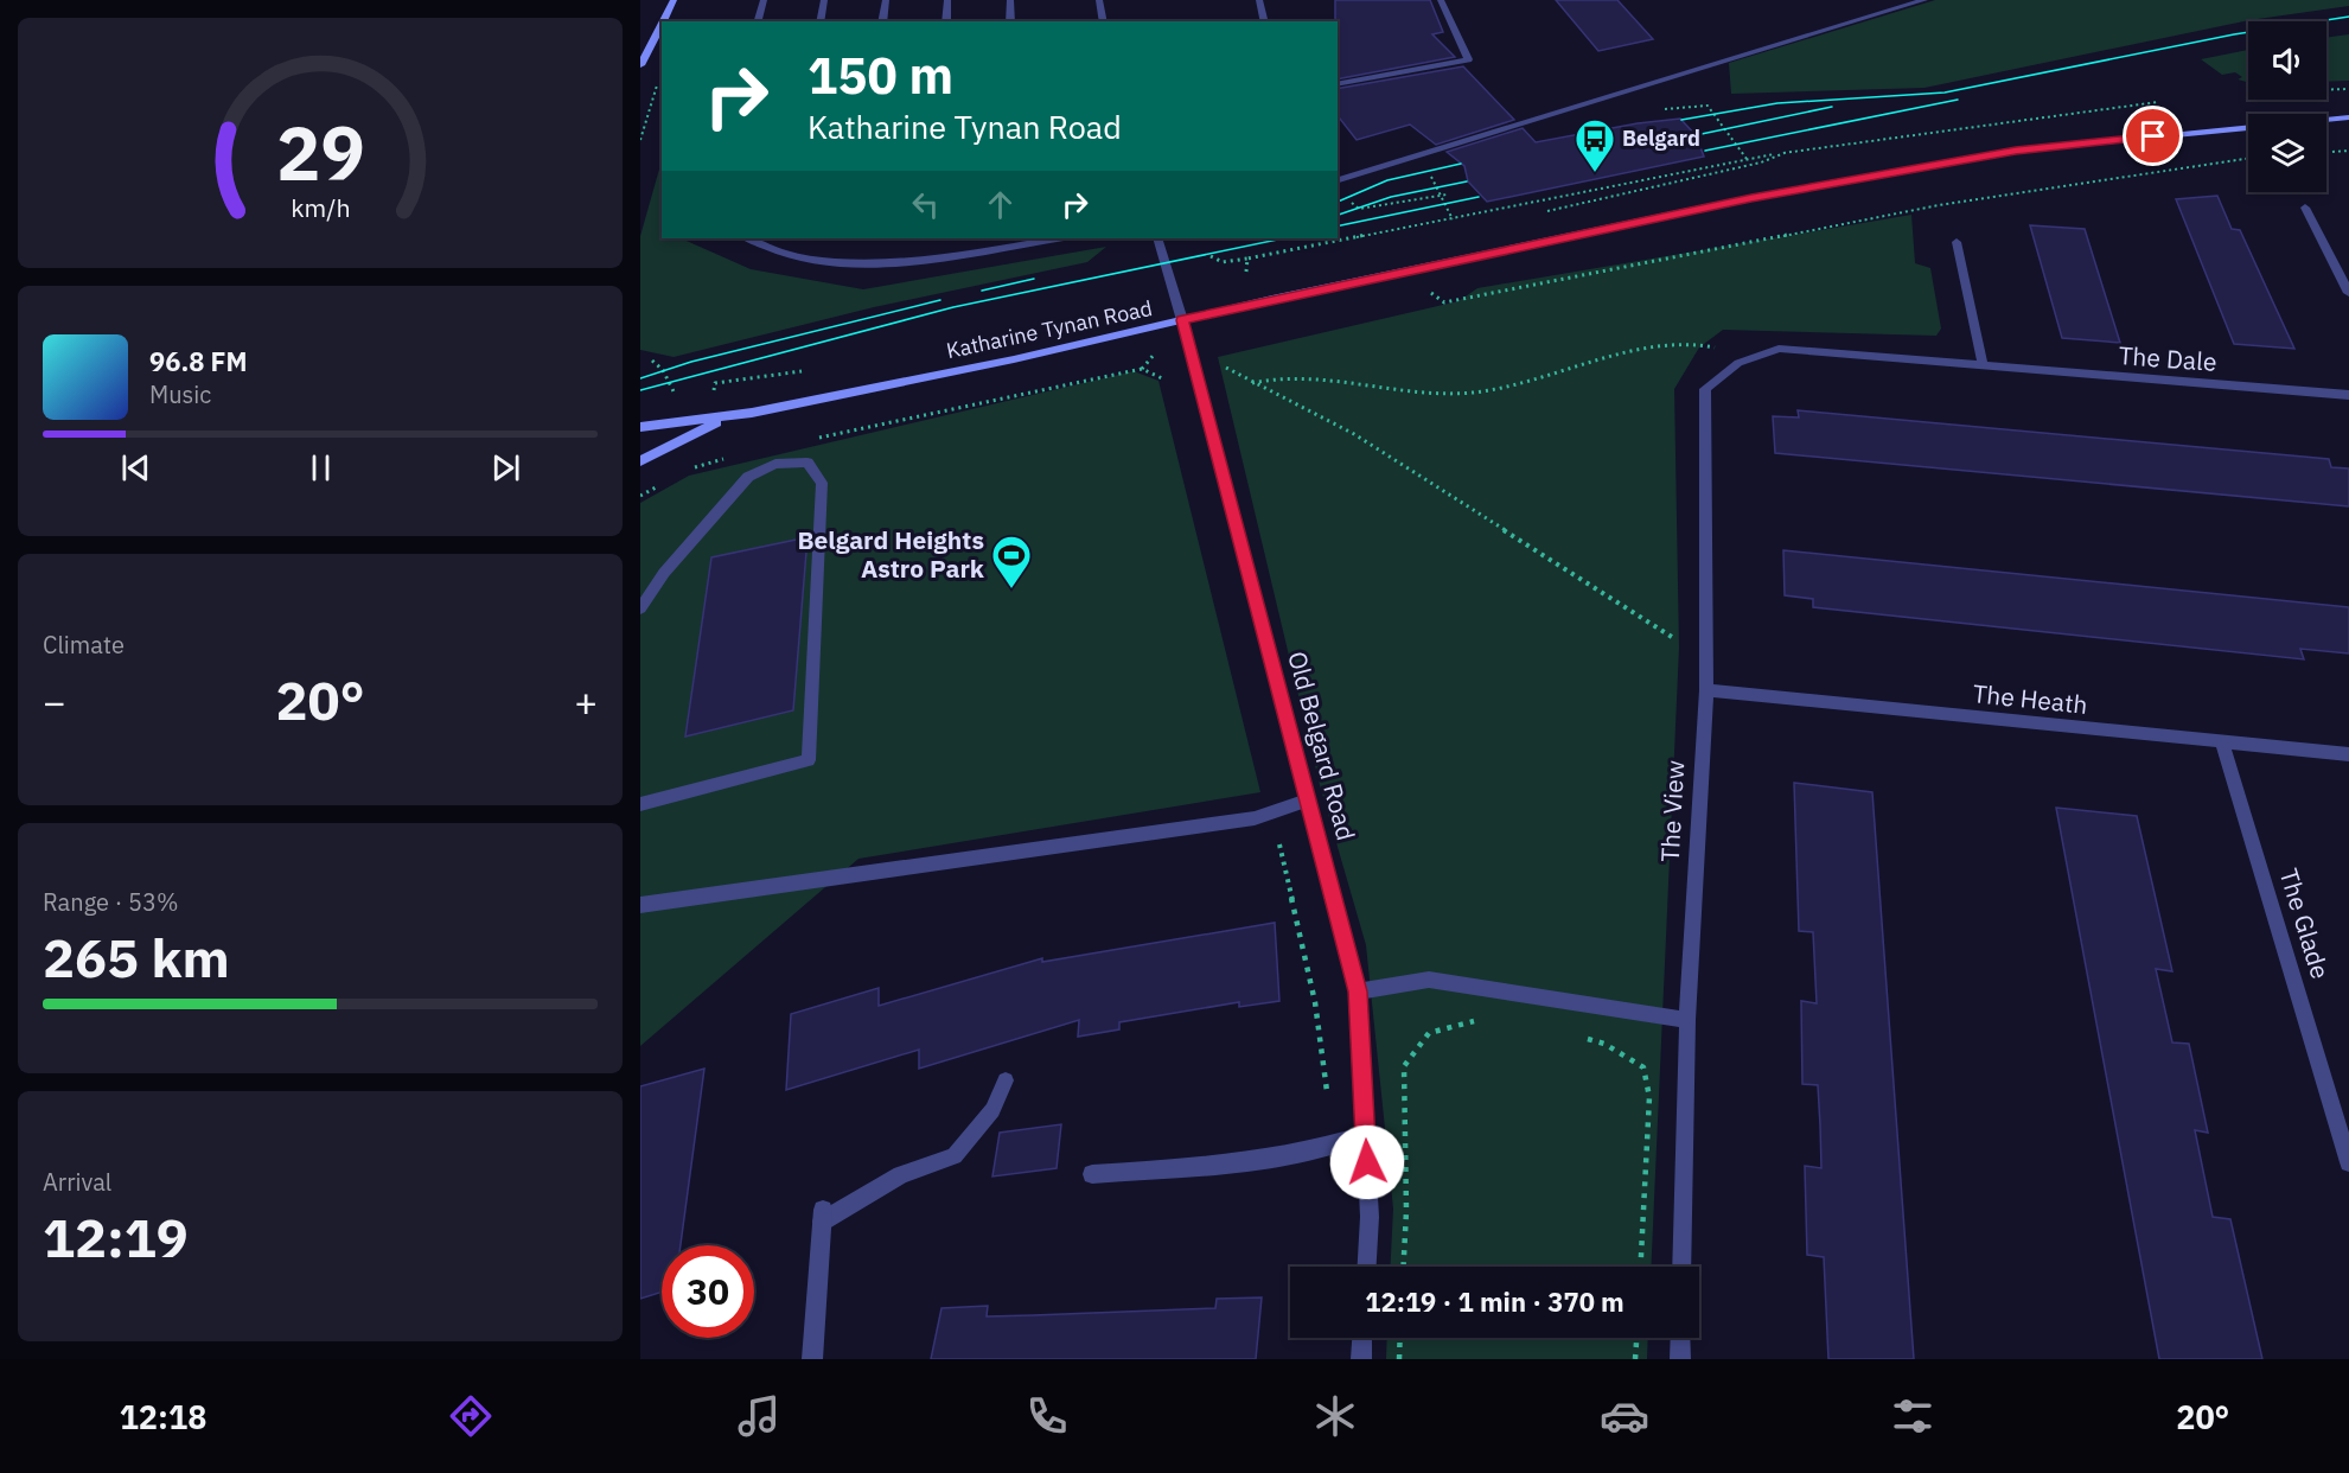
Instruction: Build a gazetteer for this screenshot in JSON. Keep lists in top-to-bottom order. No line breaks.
{"streets":{"main road":["Katharine Tynan Road"],"street":["The Dale","The Heath","Old Belgard Road","The View","The Glade"]},"crossings":[["Katharine Tynan Road","Old Belgard Road"],["The Dale","The View"],["The Heath","The View"],["The Heath","The Glade"]],"places":{"bus stop":["Belgard"],"sports":["Belgard Heights Astro Park"]},"page":{"turn":["150 m","Katharine Tynan Road"],"song":["96.8 FM","Music"],"tile":["Climate",["Range · 53%","265 km"],["Arrival","12:19"]],"heat":["−","20°","+"],"limit":"30","trip":"12:19 · 1 min · 370 m","tabs":["12:18","20°"],"gauge":["29","km/h"]}}
